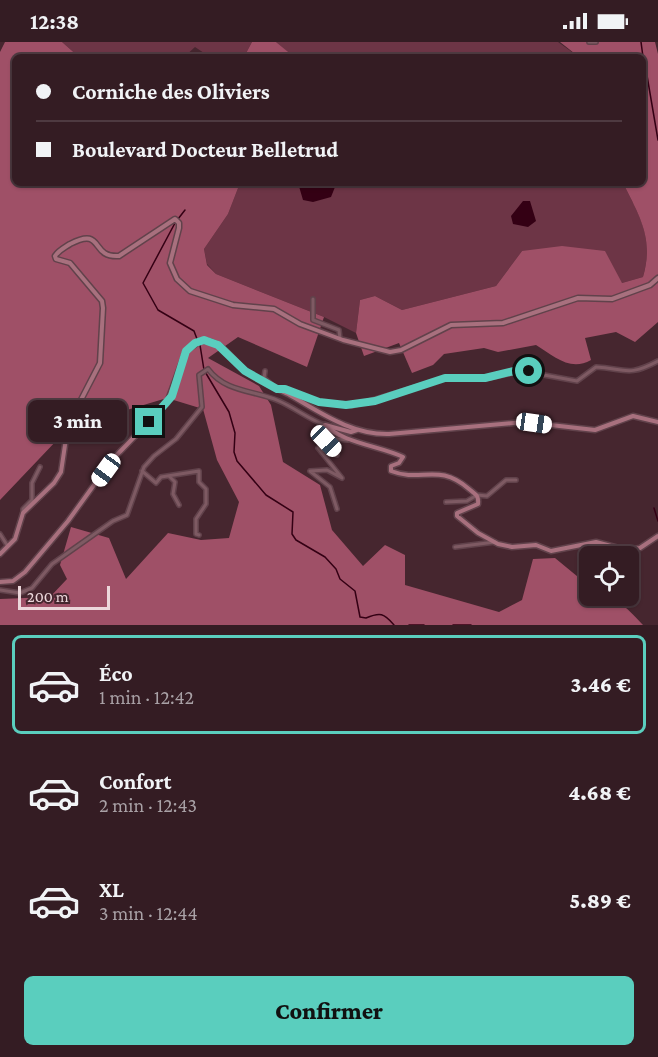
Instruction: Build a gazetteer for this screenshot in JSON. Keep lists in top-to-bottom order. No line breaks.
{"scale_bar":"200 m","page":{"status":"12:38","banner":["Corniche des Oliviers","Boulevard Docteur Belletrud"],"bubble":"3 min","scale":"200 m","list":[{"name":"Éco","note":"1 min · 12:42","value":"3.46 €"},{"name":"Confort","note":"2 min · 12:43","value":"4.68 €"},{"name":"XL","note":"3 min · 12:44","value":"5.89 €"}],"buttons":"Confirmer"}}
